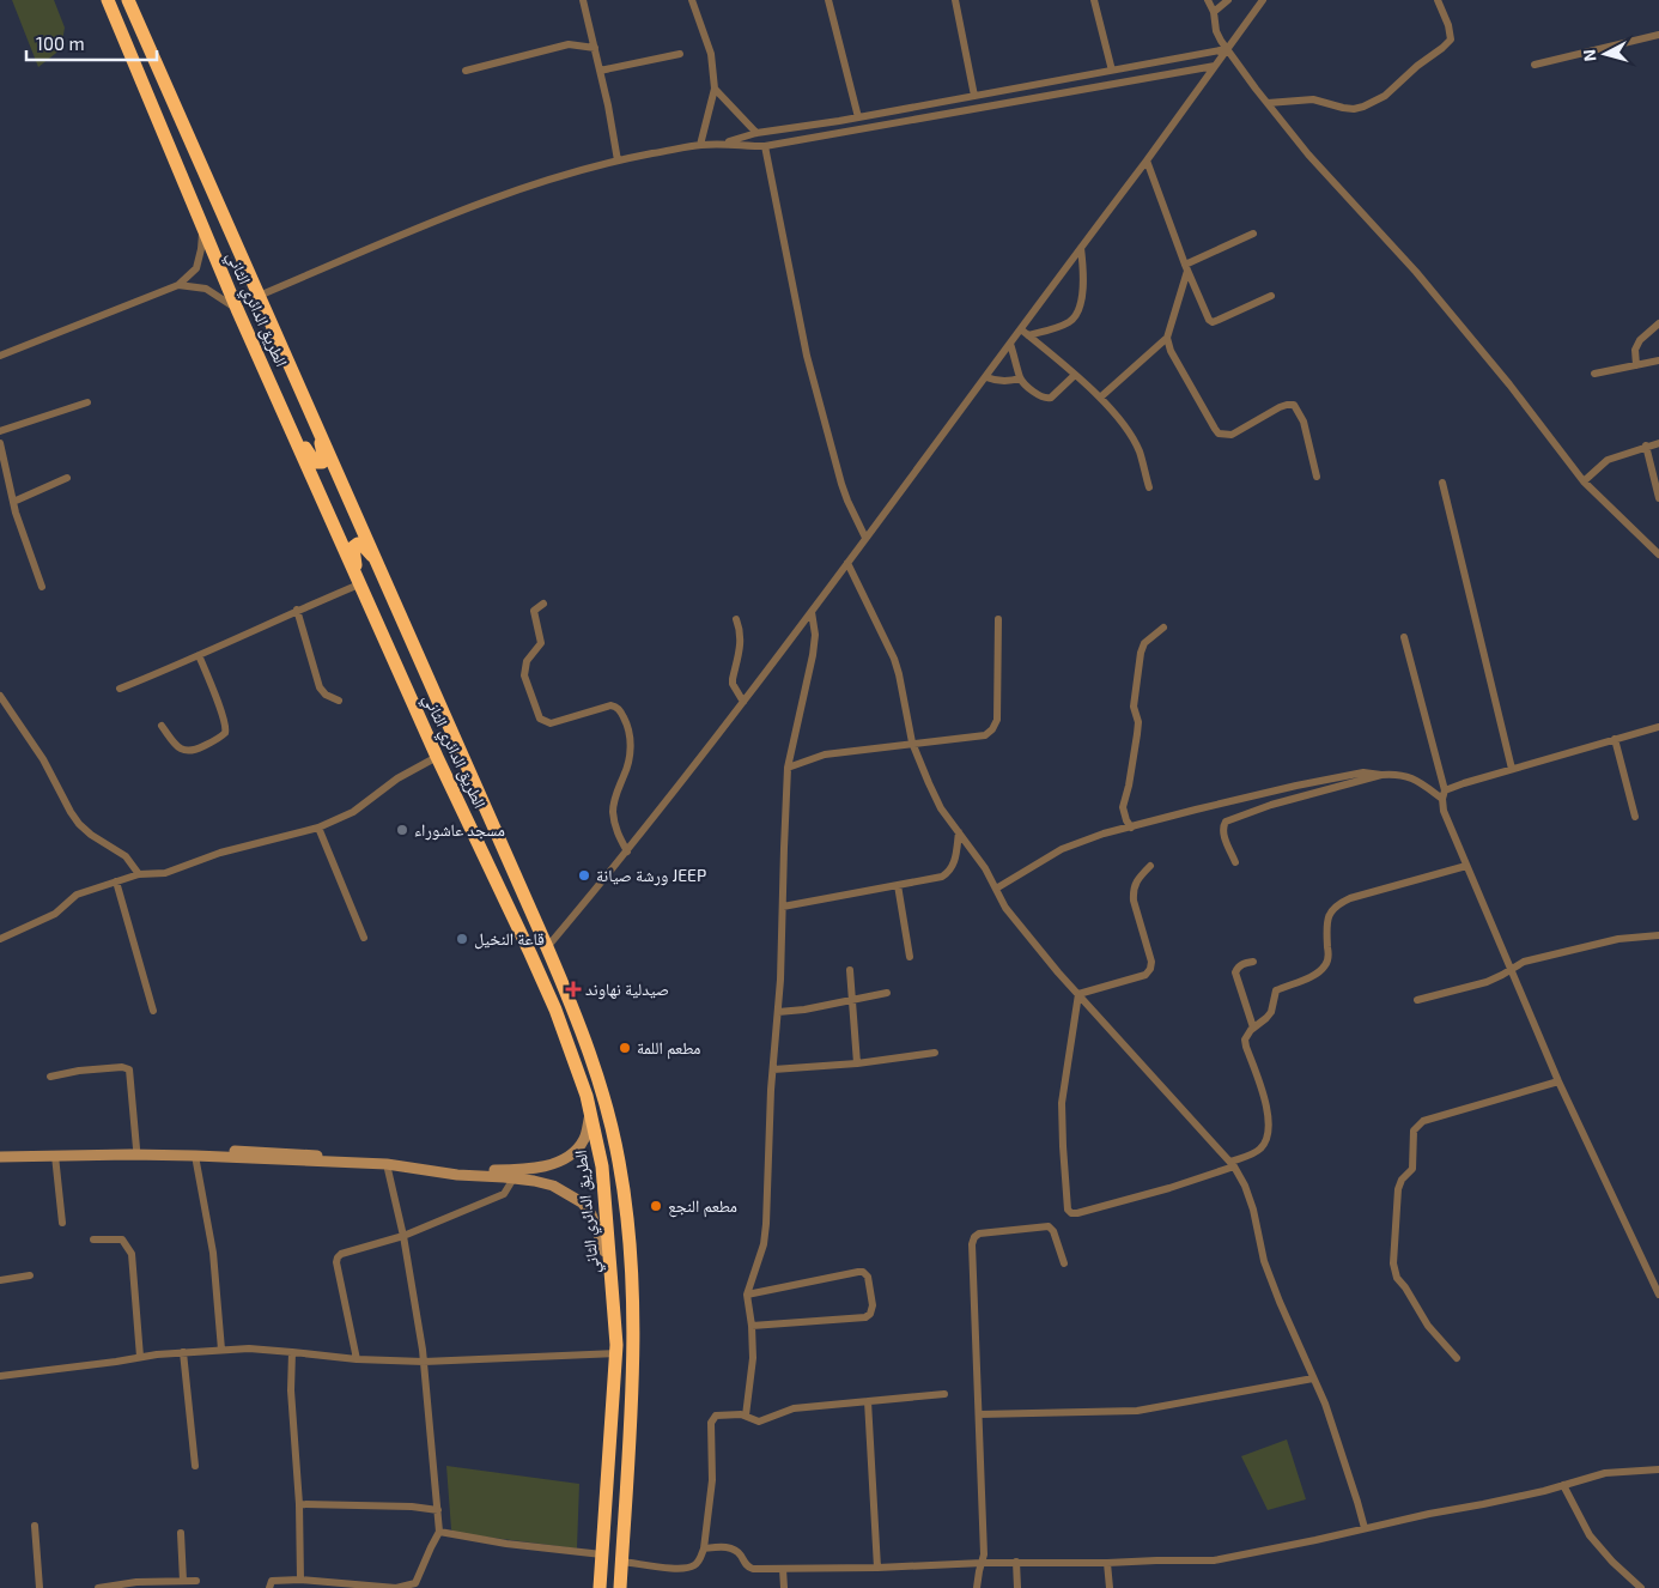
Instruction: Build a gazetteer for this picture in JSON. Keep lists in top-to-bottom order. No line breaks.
{"streets":{"highway":["الطريق الدائري الثاني"]},"places":{"other":["مسجد عاشوراء","ورشة صيانة JEEP","قاعة النخيل","مطعم اللمة","مطعم النجع"],"health":["صيدلية نهاوند"]},"scale_bar":"100 m","north":"left"}
